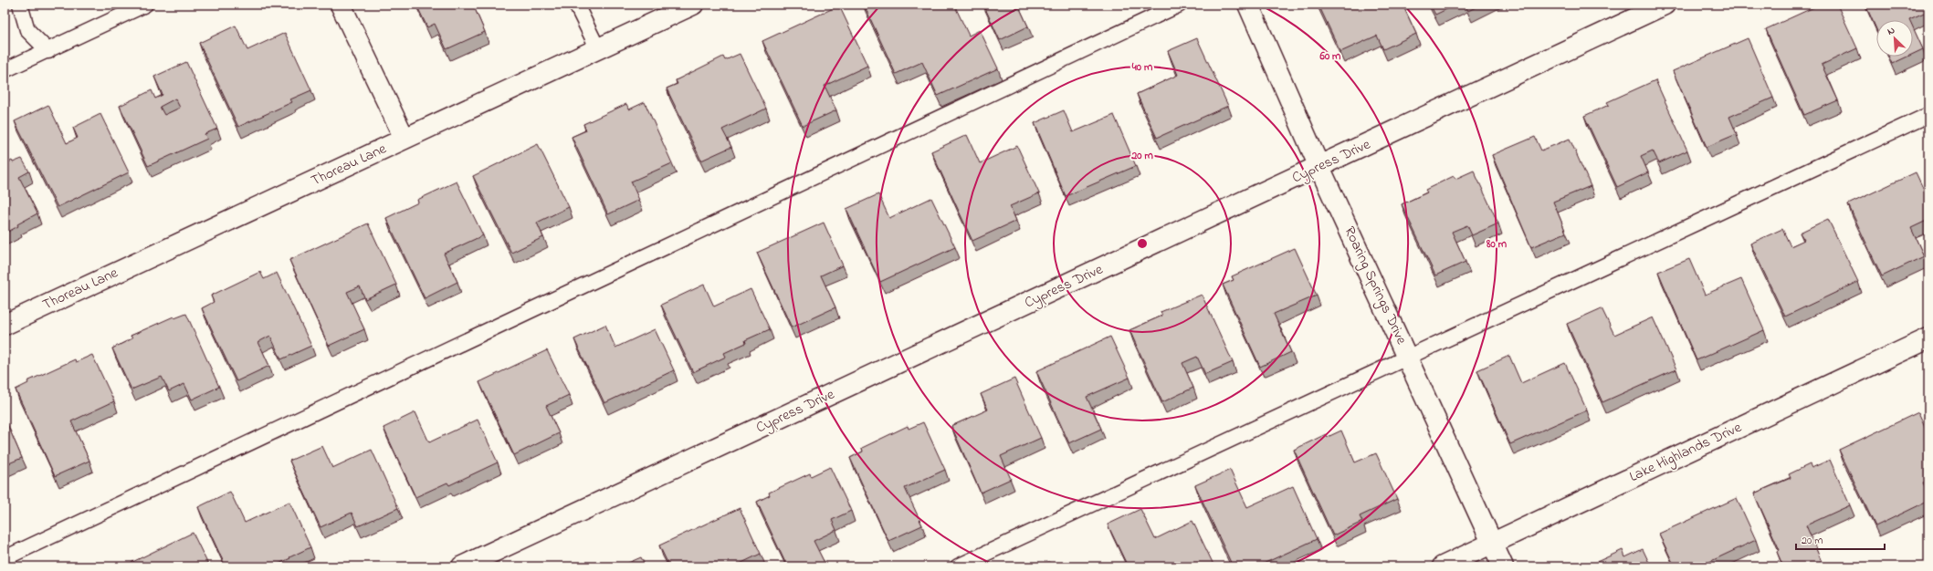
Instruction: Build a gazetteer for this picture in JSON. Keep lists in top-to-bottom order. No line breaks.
{"streets":{"street":["Cypress Drive","Thoreau Lane","Roaring Springs Drive","Lake Highlands Drive"]},"crossings":[["Cypress Drive","Roaring Springs Drive"],["Roaring Springs Drive","Lake Highlands Drive"]],"scale_bar":"20 m","north":"top left","rings":["60 m","40 m","20 m","80 m"]}
